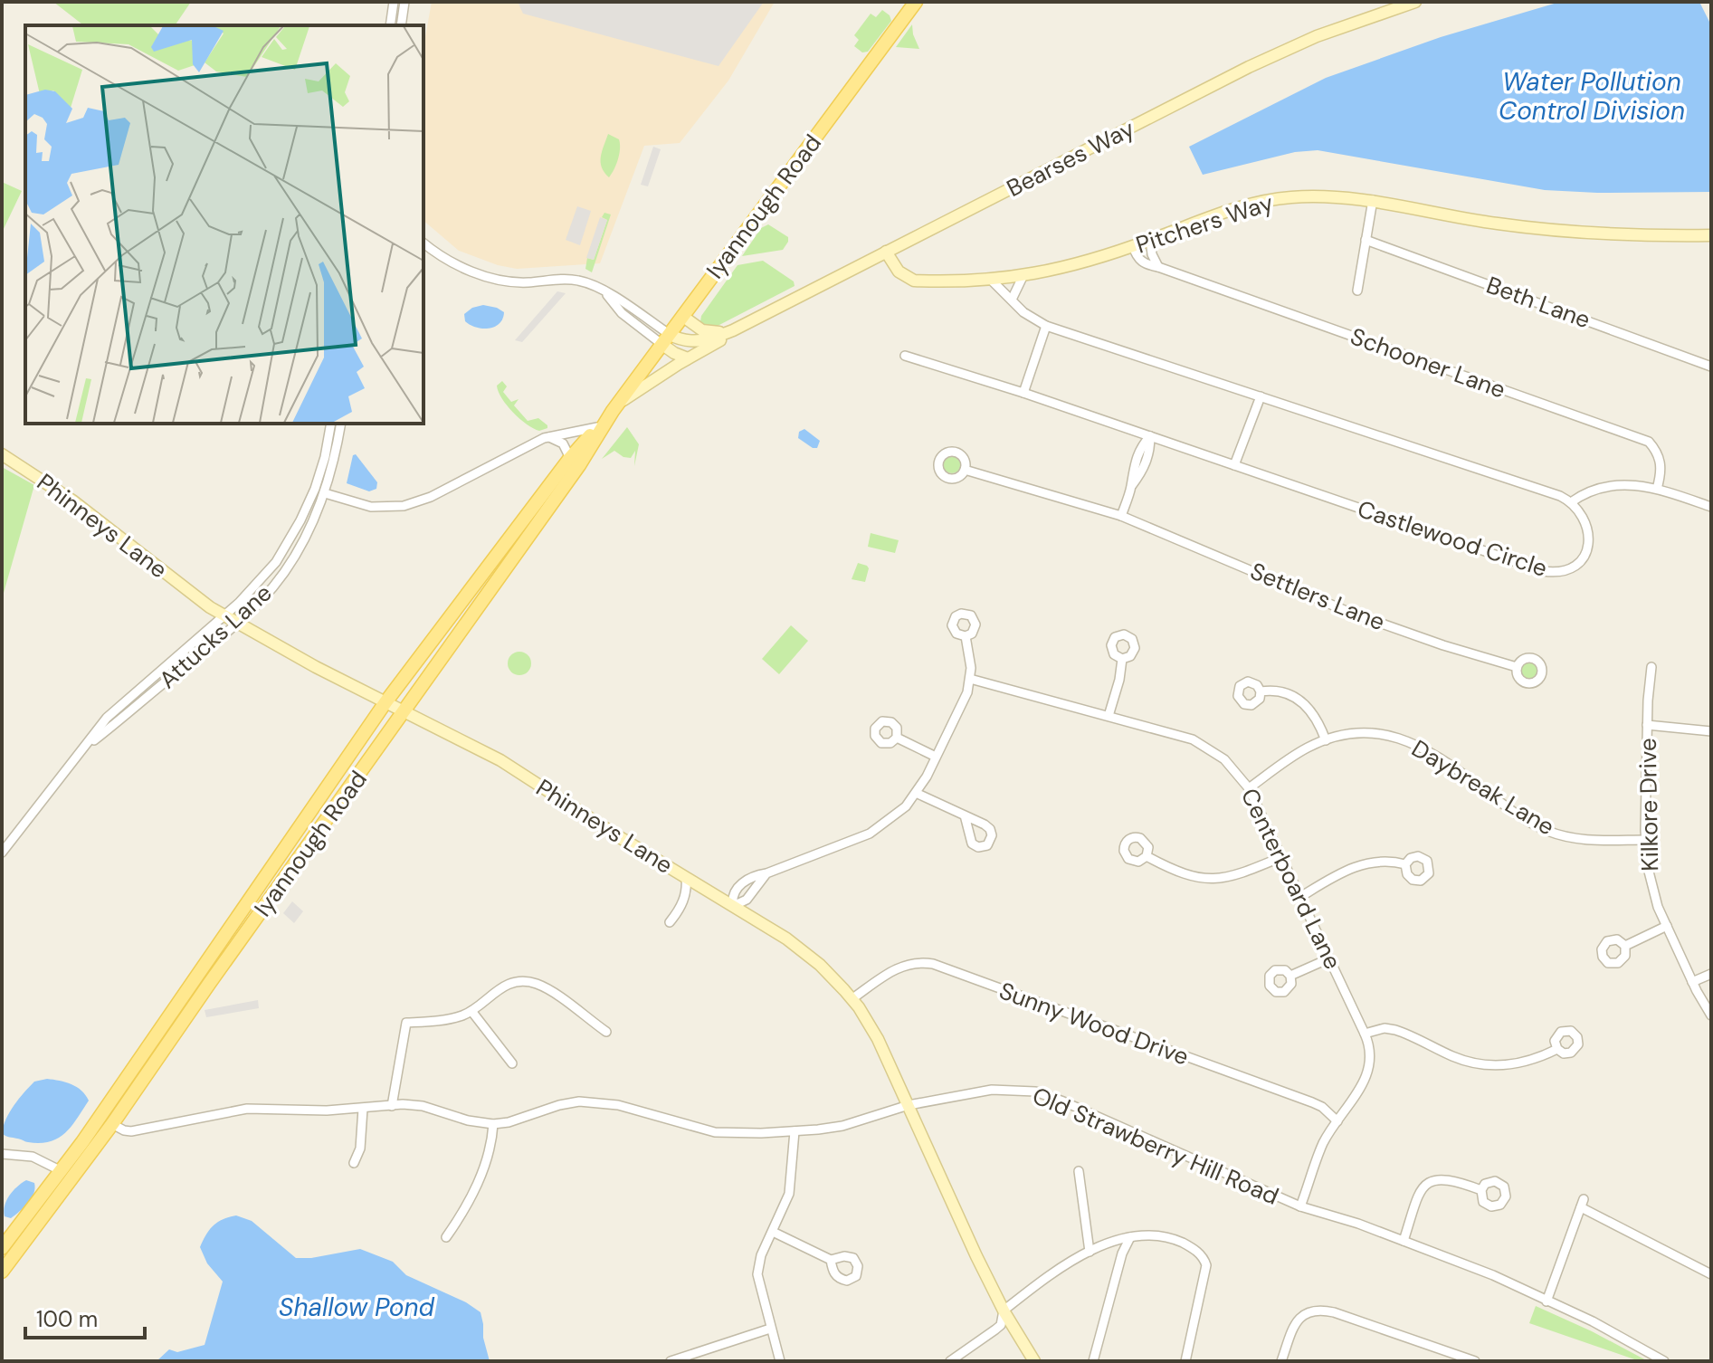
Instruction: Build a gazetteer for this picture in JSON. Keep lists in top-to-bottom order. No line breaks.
{"streets":{"main road":["Bearses Way","Iyannough Road","Pitchers Way","Phinneys Lane"],"street":["Beth Lane","Schooner Lane","Castlewood Circle","Settlers Lane","Attucks Lane","Daybreak Lane","Kilkore Drive","Centerboard Lane","Sunny Wood Drive","Old Strawberry Hill Road"]},"crossings":[["Bearses Way","Iyannough Road"],["Bearses Way","Pitchers Way"],["Iyannough Road","Phinneys Lane"],["Iyannough Road","Old Strawberry Hill Road"],["Pitchers Way","Schooner Lane"],["Phinneys Lane","Attucks Lane"],["Phinneys Lane","Sunny Wood Drive"],["Phinneys Lane","Old Strawberry Hill Road"],["Daybreak Lane","Kilkore Drive"],["Daybreak Lane","Centerboard Lane"],["Centerboard Lane","Sunny Wood Drive"],["Centerboard Lane","Old Strawberry Hill Road"]],"water":["Water Pollution Control Division","Shallow Pond"],"scale_bar":"100 m"}
